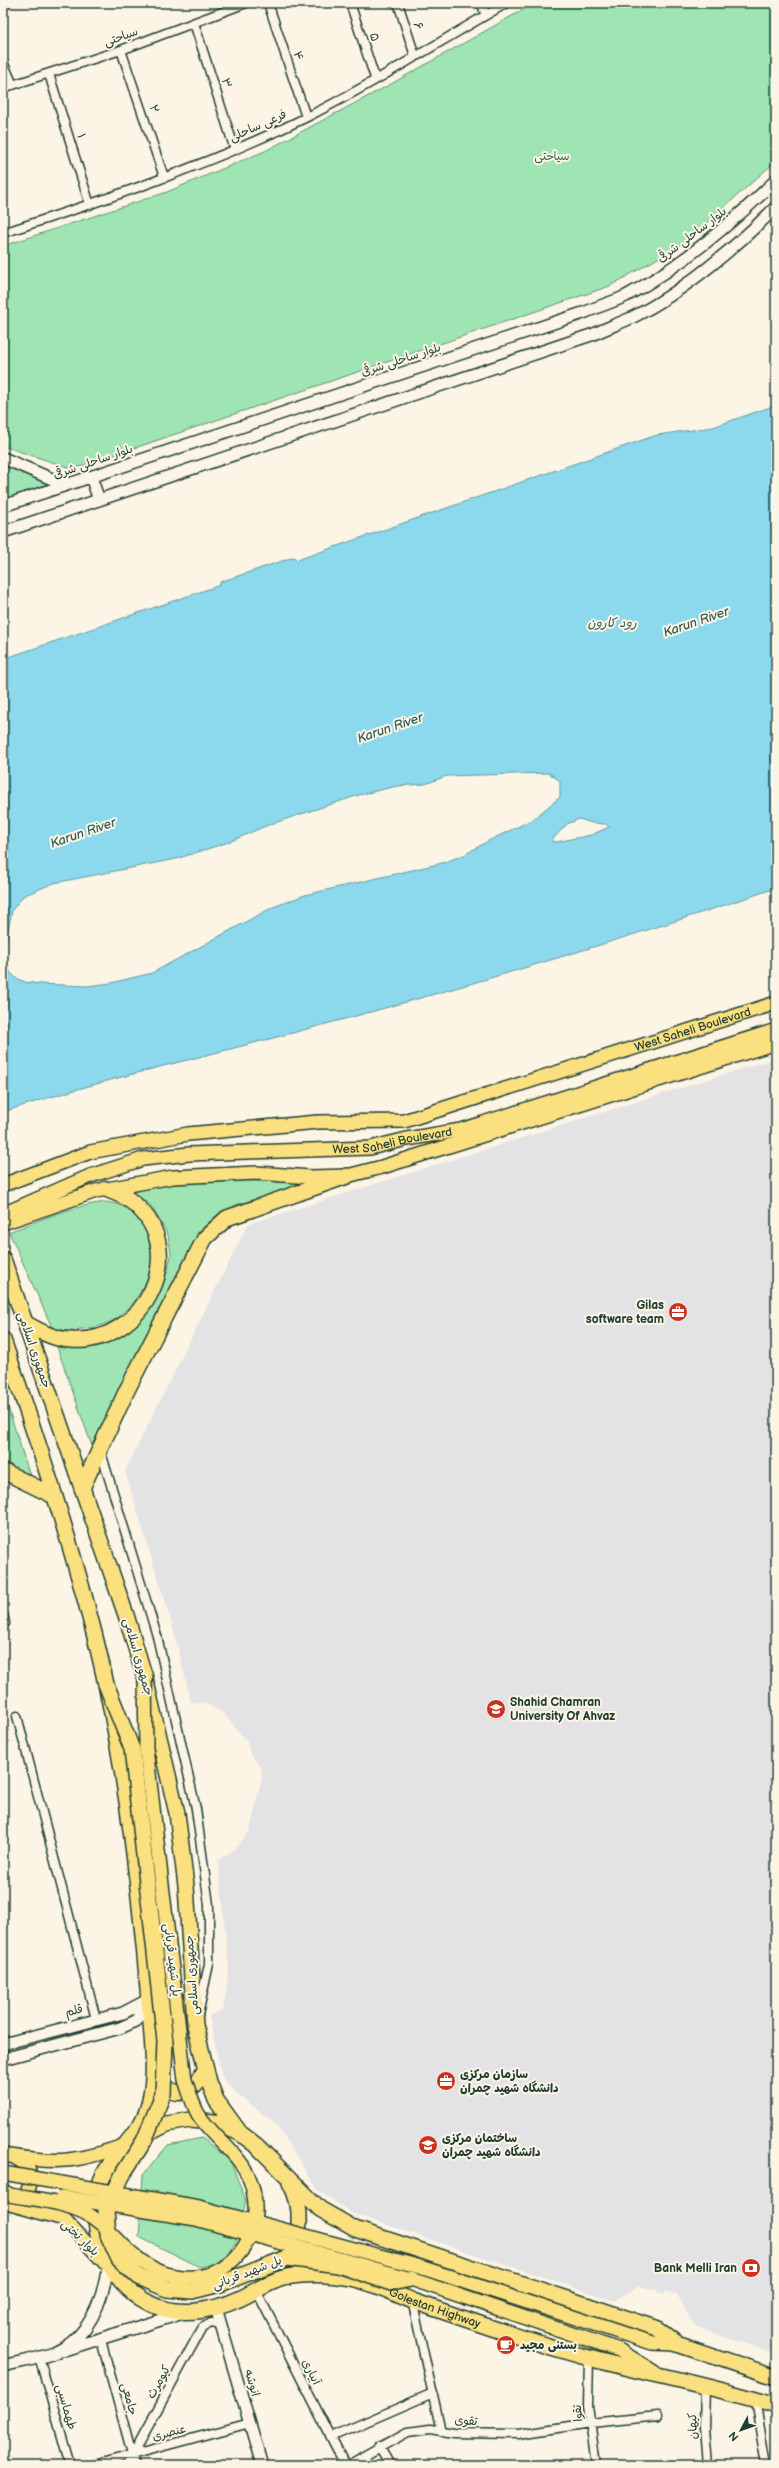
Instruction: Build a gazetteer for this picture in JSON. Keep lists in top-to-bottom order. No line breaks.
{"streets":{"highway":["جمهوری اسلامی","پل شهید قربانی","Golestan Highway"],"main road":["بلوار ساحلی شرقی","West Saheli Boulevard","قلم","بلوار تختی","انوشه"],"street":["۶","سیاحتی","۵","۴","۳","۲","فرعی ساحلی","۱","آبیاری","کیومرث","جامعی","طهماسبی","تقوا","تقوی","کیهان","عنصری"]},"crossings":[["۶","فرعی ساحلی"],["سیاحتی","۳"],["سیاحتی","۲"],["سیاحتی","۱"],["۵","فرعی ساحلی"],["۴","فرعی ساحلی"],["۳","فرعی ساحلی"],["۲","فرعی ساحلی"],["فرعی ساحلی","۱"],["جمهوری اسلامی","پل شهید قربانی"],["پل شهید قربانی","بلوار تختی"],["بلوار تختی","Golestan Highway"],["Golestan Highway","آبیاری"],["Golestan Highway","انوشه"],["Golestan Highway","تقوا"],["Golestan Highway","کیهان"],["آبیاری","تقوی"],["کیومرث","انوشه"],["کیومرث","جامعی"],["کیومرث","عنصری"],["انوشه","عنصری"],["جامعی","عنصری"],["تقوا","تقوی"]],"water":["Karun River","رود کارون"],"parks":["سیاحتی"],"places":{"office":["Gilas software team","سازمان مرکزی دانشگاه شهید چمران"],"school or university":["Shahid Chamran University Of Ahvaz","ساختمان مرکزی دانشگاه شهید چمران"],"bank":["Bank Melli Iran"],"cafe":["بستنی مجید"]},"north":"bottom left"}
